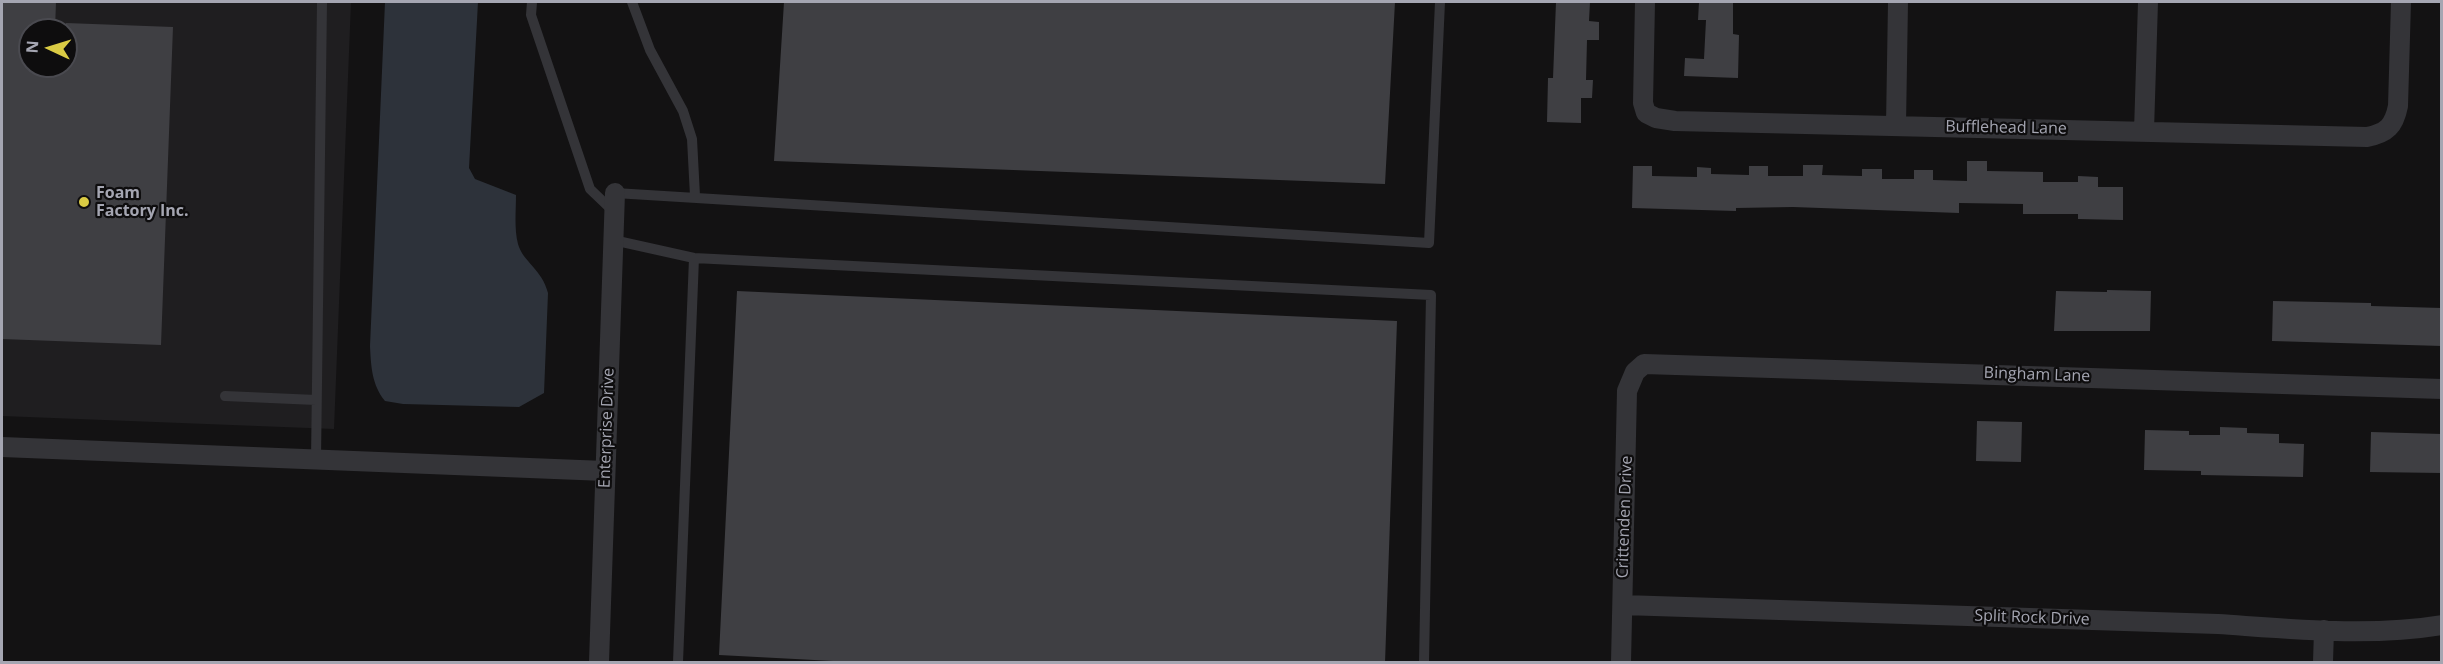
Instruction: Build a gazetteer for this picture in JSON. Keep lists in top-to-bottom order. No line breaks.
{"streets":{"street":["Bufflehead Lane","Bingham Lane","Enterprise Drive","Crittenden Drive","Split Rock Drive"]},"crossings":[["Bingham Lane","Crittenden Drive"],["Crittenden Drive","Split Rock Drive"]],"places":["Foam Factory Inc."],"north":"left"}
